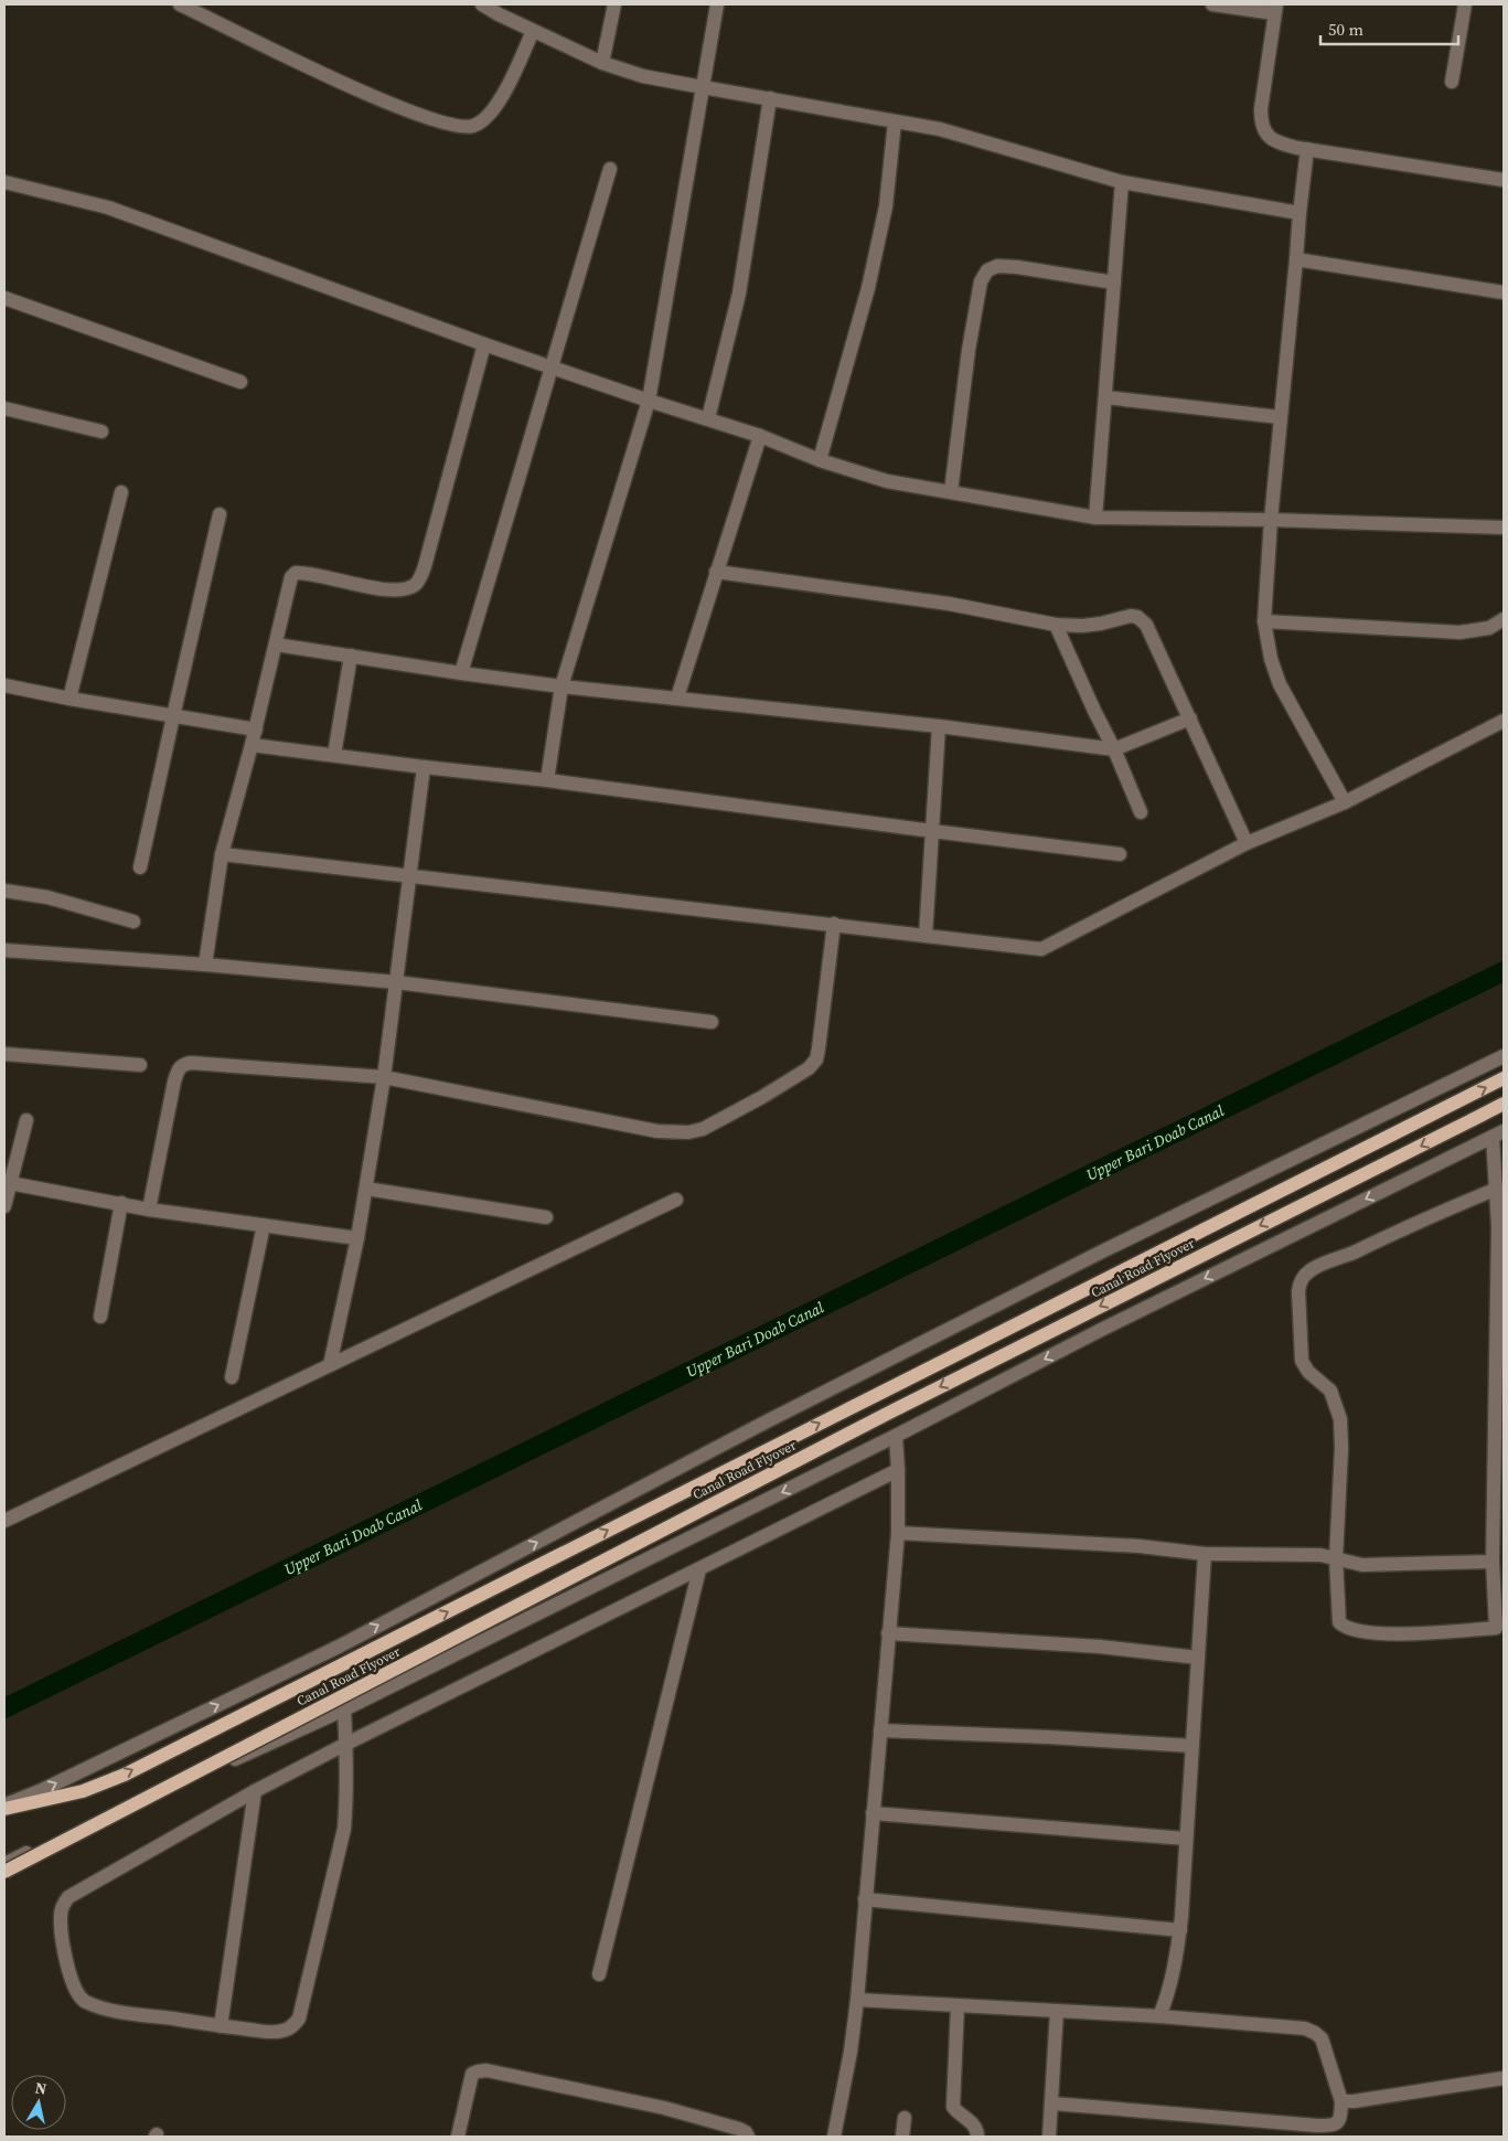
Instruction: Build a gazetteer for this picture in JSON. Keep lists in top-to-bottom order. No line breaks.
{"streets":{"main road":["Canal Road Flyover"]},"water":["Upper Bari Doab Canal"],"scale_bar":"50 m","north":"top"}
